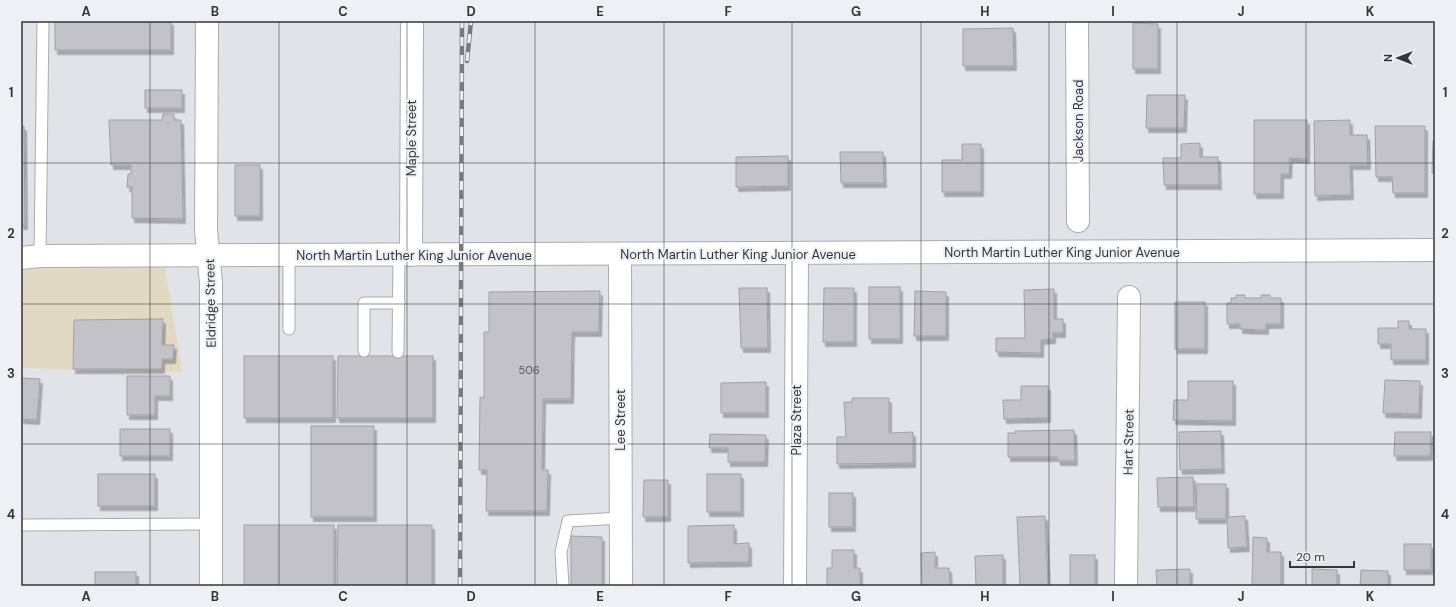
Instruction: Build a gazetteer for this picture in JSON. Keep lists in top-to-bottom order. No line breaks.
{"streets":{"street":["Jackson Road","Maple Street","North Martin Luther King Junior Avenue","Eldridge Street","Lee Street","Plaza Street","Hart Street"]},"crossings":[["Maple Street","North Martin Luther King Junior Avenue"],["North Martin Luther King Junior Avenue","Eldridge Street"],["North Martin Luther King Junior Avenue","Lee Street"],["North Martin Luther King Junior Avenue","Plaza Street"]],"house_numbers":["506"],"scale_bar":"20 m","north":"left","grid":{"columns":["A","B","C","D","E","F","G","H","I","J","K"],"rows":["1","2","3","4"]}}
